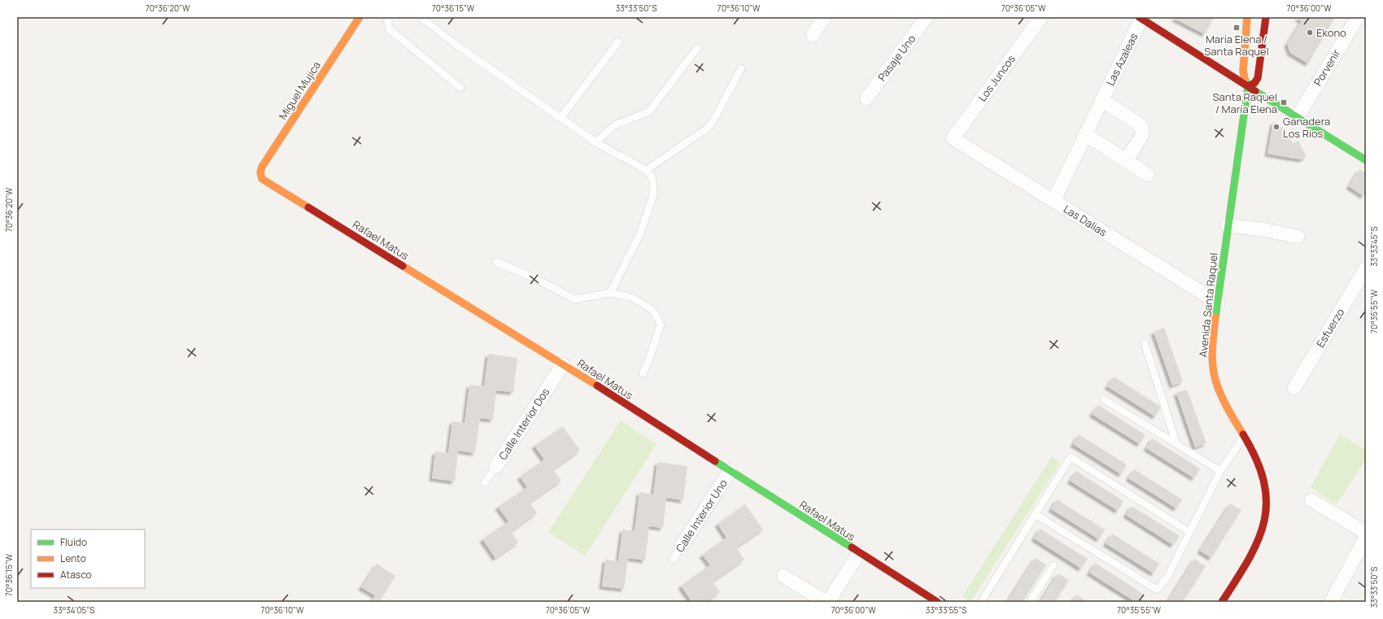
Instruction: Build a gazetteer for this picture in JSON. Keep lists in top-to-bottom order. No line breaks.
{"streets":{"street":["Pasaje Uno","Las Azaleas","Porvenir","Los Juncos","Miguel Mujica","Las Dalias","Rafael Matus","Avenida Santa Raquel","Esfuerzo","Calle Interior Dos","Calle Interior Uno"]},"crossings":[["Las Azaleas","Las Dalias"],["Los Juncos","Las Dalias"],["Miguel Mujica","Rafael Matus"],["Las Dalias","Avenida Santa Raquel"],["Rafael Matus","Calle Interior Dos"],["Rafael Matus","Calle Interior Uno"]],"places":{"transit":["María Elena / Santa Raquel","Santa Raquel / María Elena"],"other":["Ekono","Ganadera Los Rios"]},"legend":["Fluido","Lento","Atasco"],"coordinates":["70°36'20\"W","70°36'15\"W","33°33'50\"S","70°36'10\"W","70°36'05\"W","70°36'00\"W","33°33'45\"S","70°35'55\"W","33°34'05\"S","33°33'55\"S"]}
